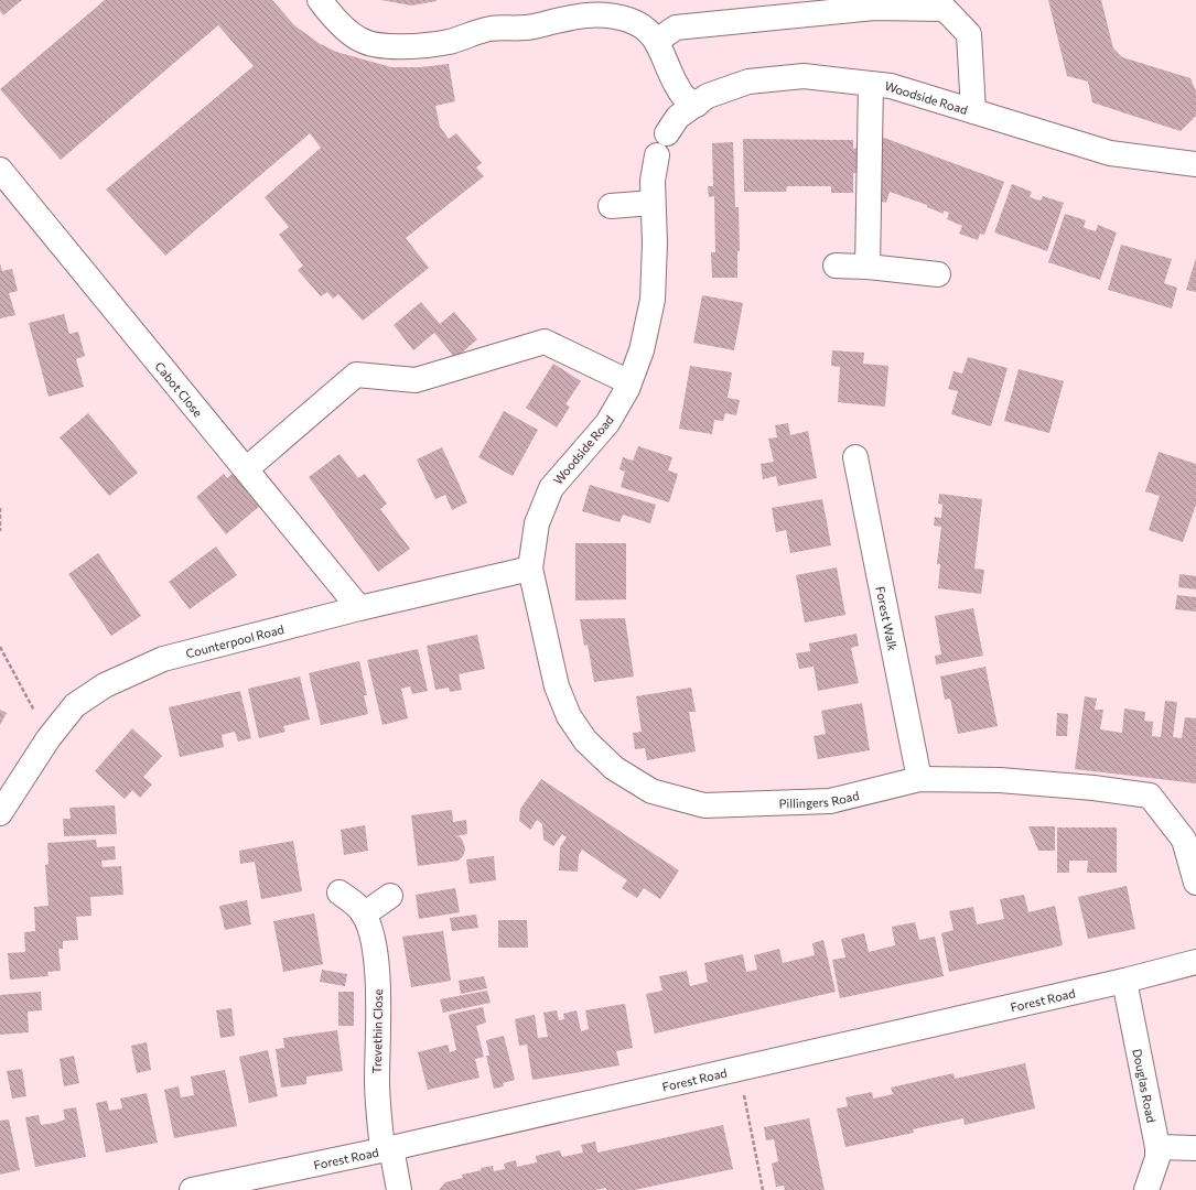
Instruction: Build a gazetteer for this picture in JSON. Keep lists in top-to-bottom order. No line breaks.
{"streets":{"street":["Woodside Road","Cabot Close","Forest Walk","Counterpool Road","Pillingers Road","Forest Road","Trevethin Close","Douglas Road"]},"crossings":[["Woodside Road","Counterpool Road"],["Woodside Road","Pillingers Road"],["Cabot Close","Counterpool Road"],["Forest Walk","Pillingers Road"],["Counterpool Road","Pillingers Road"],["Forest Road","Trevethin Close"],["Forest Road","Douglas Road"]]}
